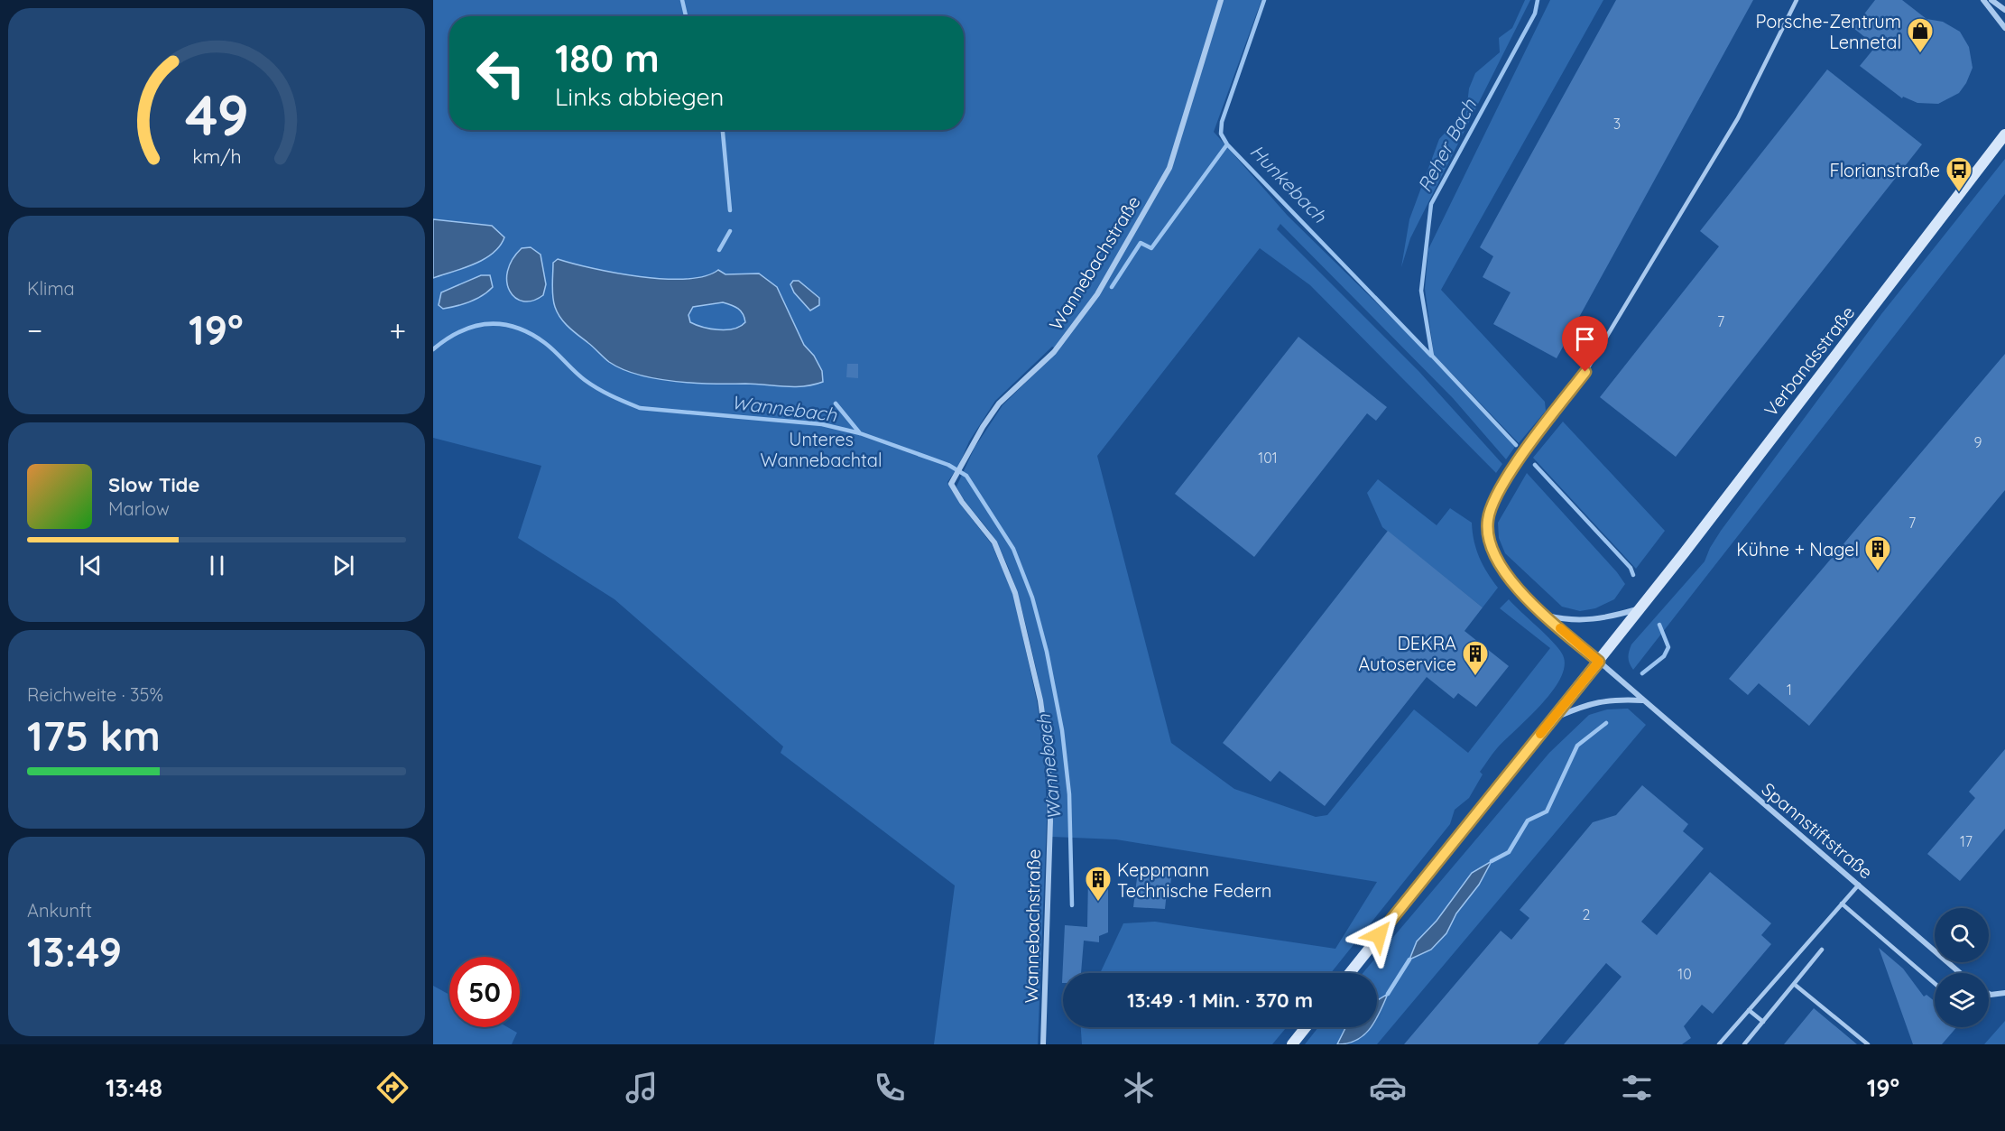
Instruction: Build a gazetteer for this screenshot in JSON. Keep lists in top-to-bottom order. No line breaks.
{"streets":{"main road":["Verbandsstraße"],"street":["Wannebachstraße","Spannstiftstraße"]},"crossings":[["Verbandsstraße","Spannstiftstraße"]],"water":["Reher Bach","Hunkebach","Wannebach"],"parks":["Unteres Wannebachtal"],"places":{"shop":["Porsche-Zentrum Lennetal"],"bus stop":["Florianstraße"],"building":["Kühne + Nagel","DEKRA Autoservice","Keppmann Technische Federn"]},"house_numbers":["3","7","9","101","7","1","17","2","10"],"page":{"turn":["180 m","Links abbiegen"],"tile":["Klima",["Reichweite · 35%","175 km"],["Ankunft","13:49"]],"heat":["−","19°","+"],"song":["Slow Tide","Marlow"],"limit":"50","trip":"13:49 · 1 Min. · 370 m","tabs":["13:48","19°"],"gauge":["49","km/h"]}}
